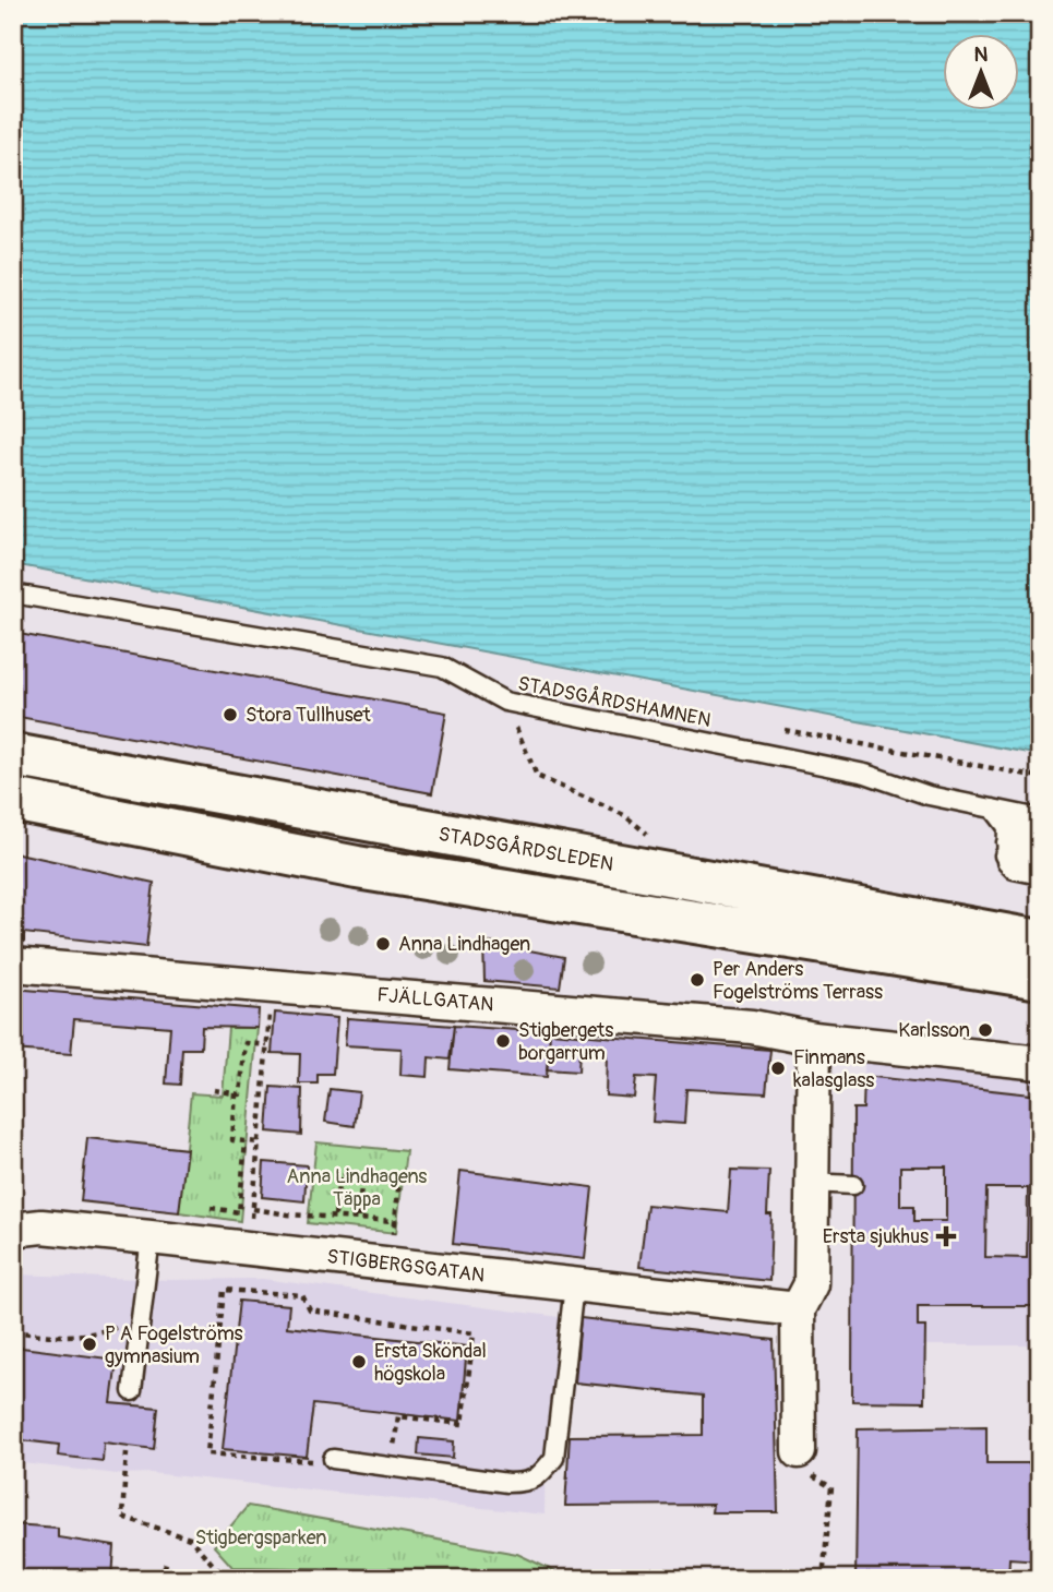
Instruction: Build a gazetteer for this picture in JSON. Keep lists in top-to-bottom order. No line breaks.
{"streets":{"main road":["STADSGÅRDSLEDEN"],"street":["FJÄLLGATAN","STIGBERGSGATAN"],"lane":["STADSGÅRDSHAMNEN"]},"parks":["Anna Lindhagens Täppa","Stigbergsparken"],"places":{"other":["Stora Tullhuset","Anna Lindhagen","Per Anders Fogelströms Terrass","Karlsson","Stigbergets borgarrum","Finmans kalasglass","P A Fogelströms gymnasium","Ersta Sköndal högskola"],"health":["Ersta sjukhus"]},"north":"top"}
